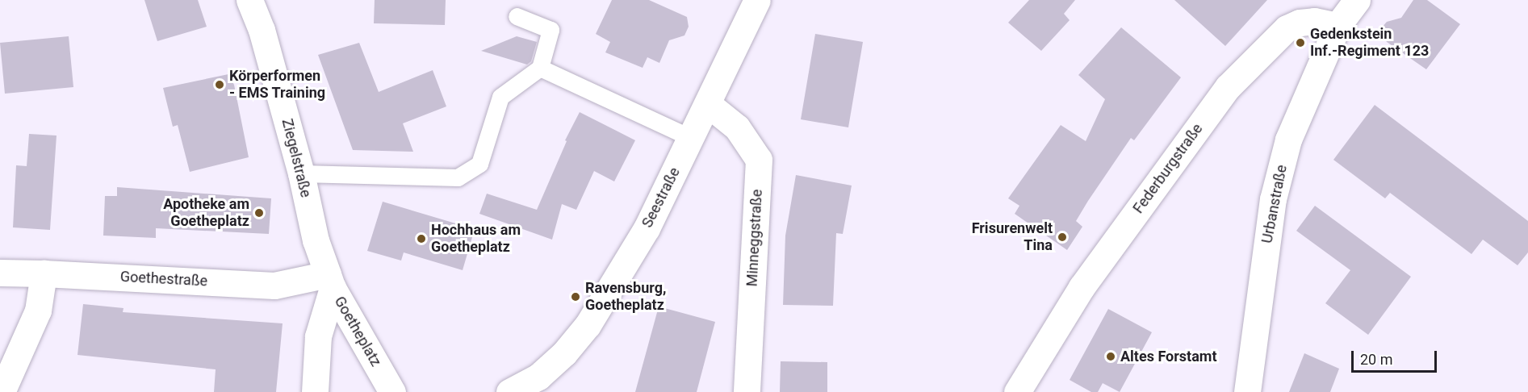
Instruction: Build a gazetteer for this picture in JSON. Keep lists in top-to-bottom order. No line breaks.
{"streets":{"street":["Ziegelstraße","Federburgstraße","Seestraße","Urbanstraße","Minneggstraße","Goethestraße","Goetheplatz"]},"crossings":[["Ziegelstraße","Goethestraße"],["Ziegelstraße","Goetheplatz"],["Federburgstraße","Urbanstraße"],["Seestraße","Minneggstraße"],["Goethestraße","Goetheplatz"]],"places":["Gedenkstein Inf.-Regiment 123","Körperformen - EMS Training","Apotheke am Goetheplatz","Frisurenwelt Tina","Hochhaus am Goetheplatz","Ravensburg, Goetheplatz","Altes Forstamt"],"scale_bar":"20 m"}
